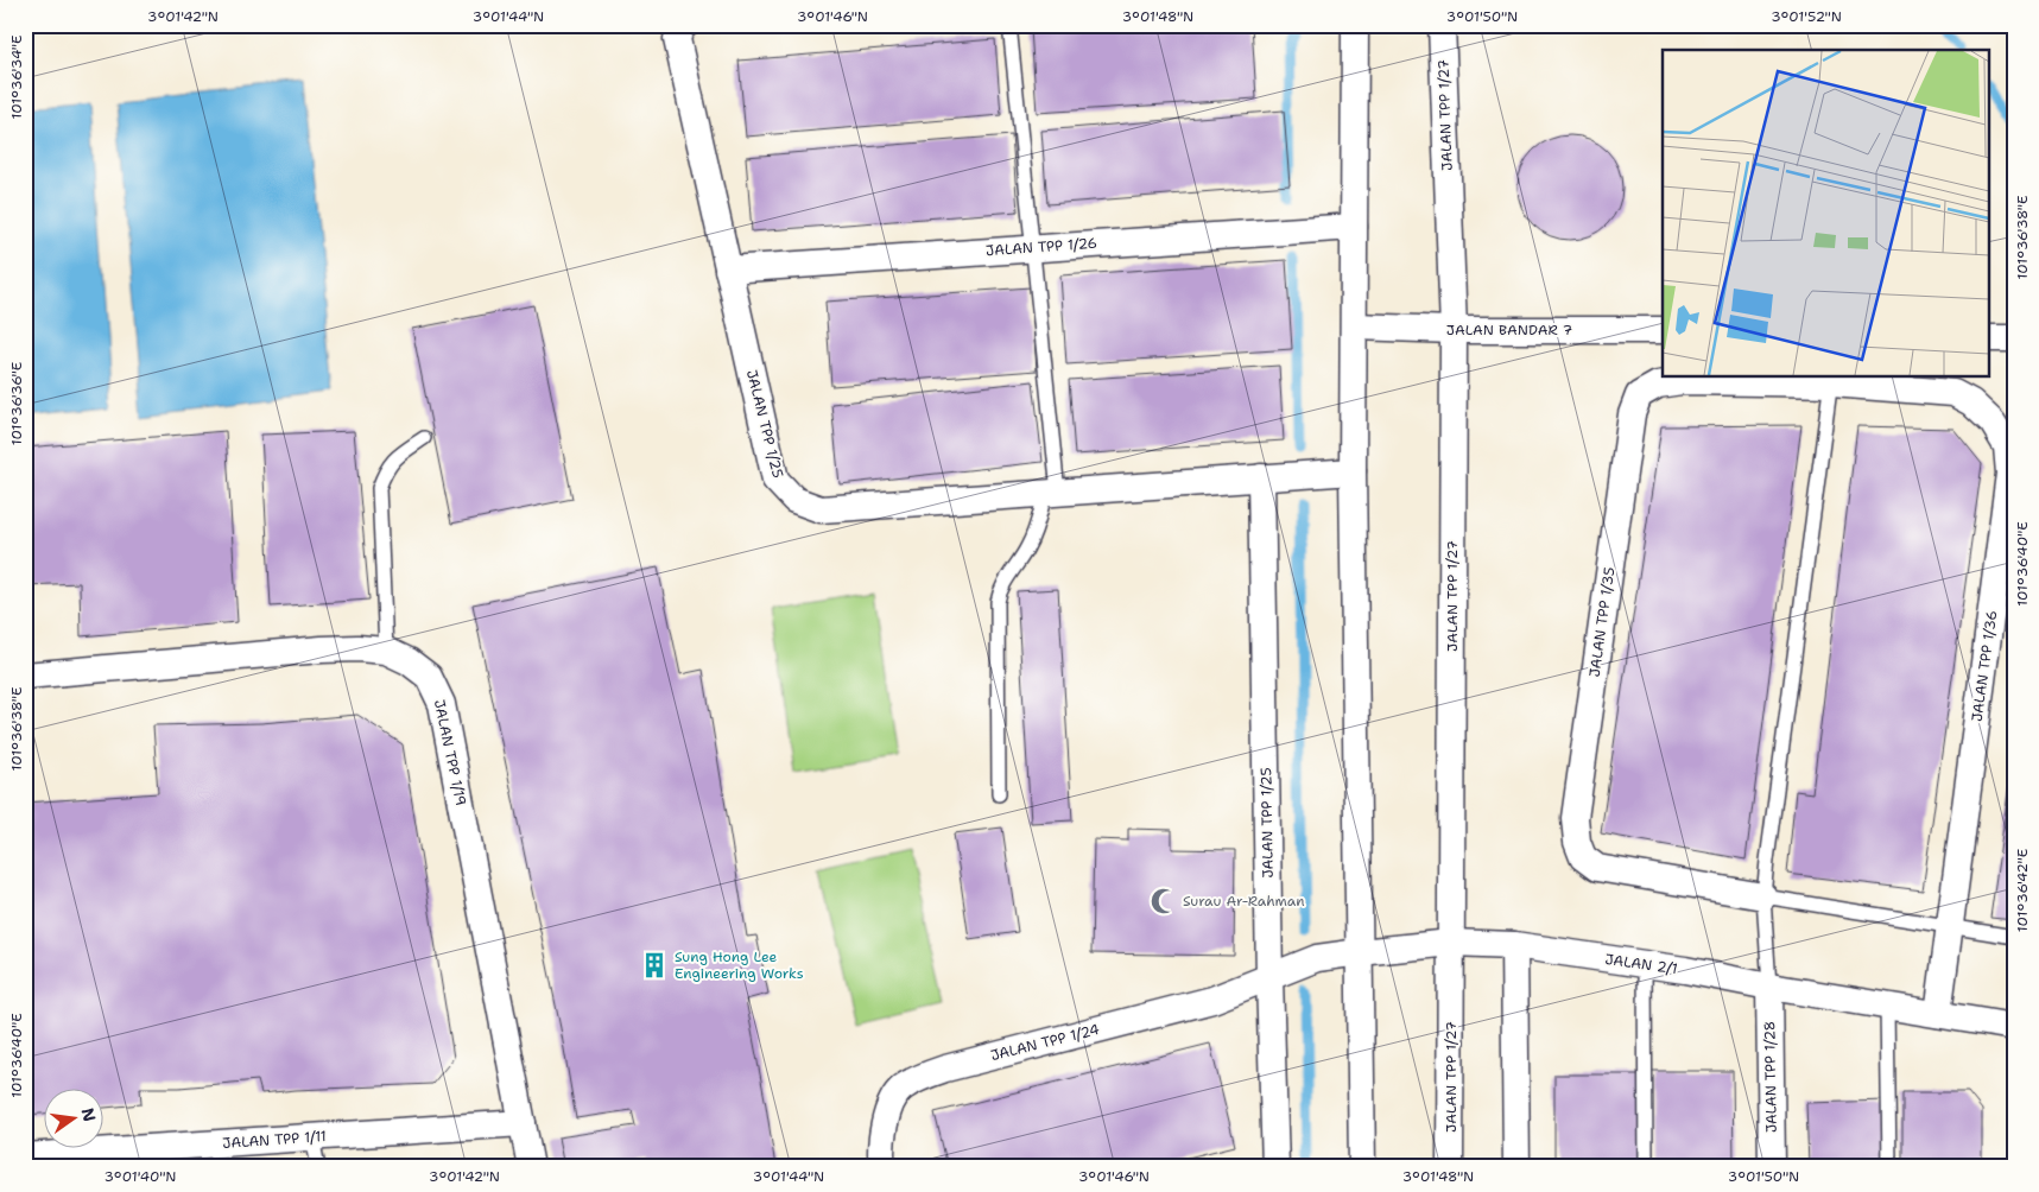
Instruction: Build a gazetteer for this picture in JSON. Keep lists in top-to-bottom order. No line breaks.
{"streets":{"street":["JALAN TPP 1/27","JALAN TPP 1/26","JALAN BANDAR 7","JALAN TPP 1/25","JALAN TPP 1/35","JALAN TPP 1/36","JALAN TPP 1/19","JALAN 2/1","JALAN TPP 1/24","JALAN TPP 1/28","JALAN TPP 1/11"]},"crossings":[["JALAN TPP 1/27","JALAN BANDAR 7"],["JALAN TPP 1/27","JALAN 2/1"],["JALAN TPP 1/26","JALAN TPP 1/25"],["JALAN TPP 1/25","JALAN 2/1"],["JALAN TPP 1/25","JALAN TPP 1/24"],["JALAN TPP 1/35","JALAN TPP 1/36"],["JALAN TPP 1/36","JALAN 2/1"],["JALAN TPP 1/19","JALAN TPP 1/11"],["JALAN 2/1","JALAN TPP 1/24"],["JALAN 2/1","JALAN TPP 1/28"]],"places":{"mosque":["Surau Ar-Rahman"],"building":["Sung Hong Lee Engineering Works"]},"north":"right","coordinates":["3°01'42\"N","3°01'44\"N","3°01'46\"N","3°01'48\"N","3°01'50\"N","3°01'52\"N","101°36'34\"E","101°36'38\"E","101°36'36\"E","101°36'40\"E","101°36'42\"E","3°01'40\"N"]}
